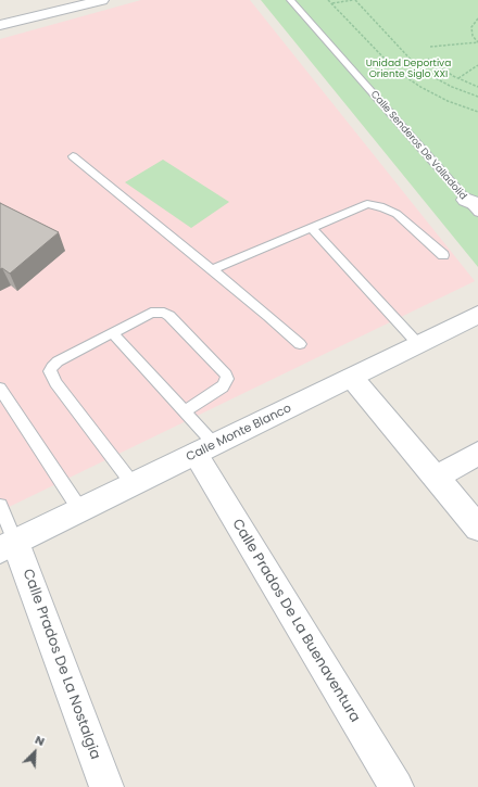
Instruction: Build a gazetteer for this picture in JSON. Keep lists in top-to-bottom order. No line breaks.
{"streets":{"street":["Calle Monte Blanco","Calle Prados De La Buenaventura","Calle Prados De La Nostalgia"],"lane":["Calle Senderos De Valladolid"]},"crossings":[["Calle Monte Blanco","Calle Prados De La Buenaventura"],["Calle Monte Blanco","Calle Prados De La Nostalgia"]],"parks":["Unidad Deportiva Oriente Siglo XXI"],"north":"top right"}
